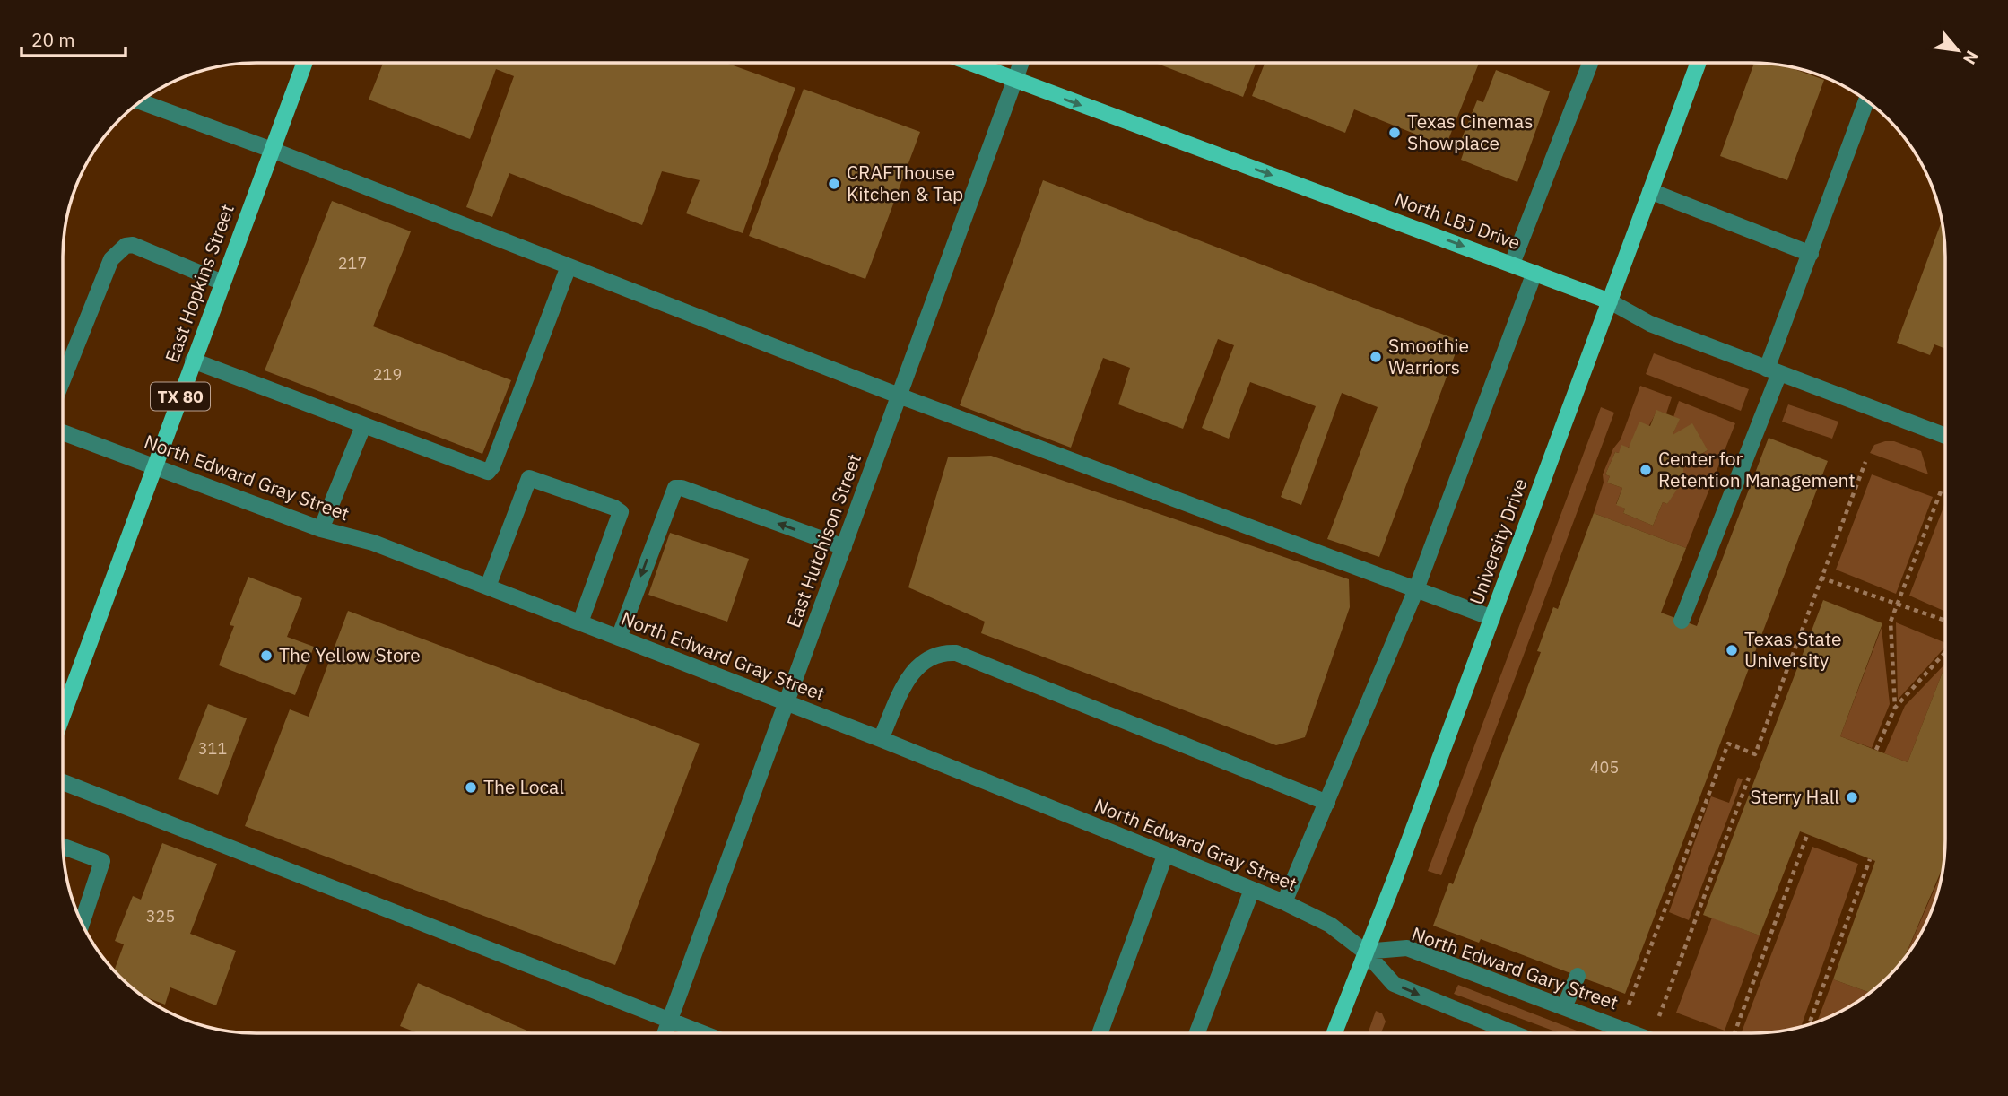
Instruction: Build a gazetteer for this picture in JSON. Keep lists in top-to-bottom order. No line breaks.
{"streets":{"main road":["North LBJ Drive","East Hopkins Street","TX 80","University Drive"],"street":["North Edward Gray Street","East Hutchison Street","North Edward Gary Street"]},"crossings":[["North LBJ Drive","East Hutchison Street"],["North LBJ Drive","University Drive"],["East Hopkins Street","North Edward Gray Street"],["North Edward Gray Street","East Hutchison Street"],["North Edward Gray Street","University Drive"],["North Edward Gray Street","North Edward Gary Street"],["University Drive","North Edward Gary Street"]],"one_way":["North LBJ Drive"],"places":["Texas Cinemas Showplace","CRAFThouse Kitchen & Tap","Smoothie Warriors","Center for Retention Management","Texas State University","The Yellow Store","The Local","Sterry Hall"],"house_numbers":["217","219","311","405","325"],"scale_bar":"20 m","north":"bottom right"}
